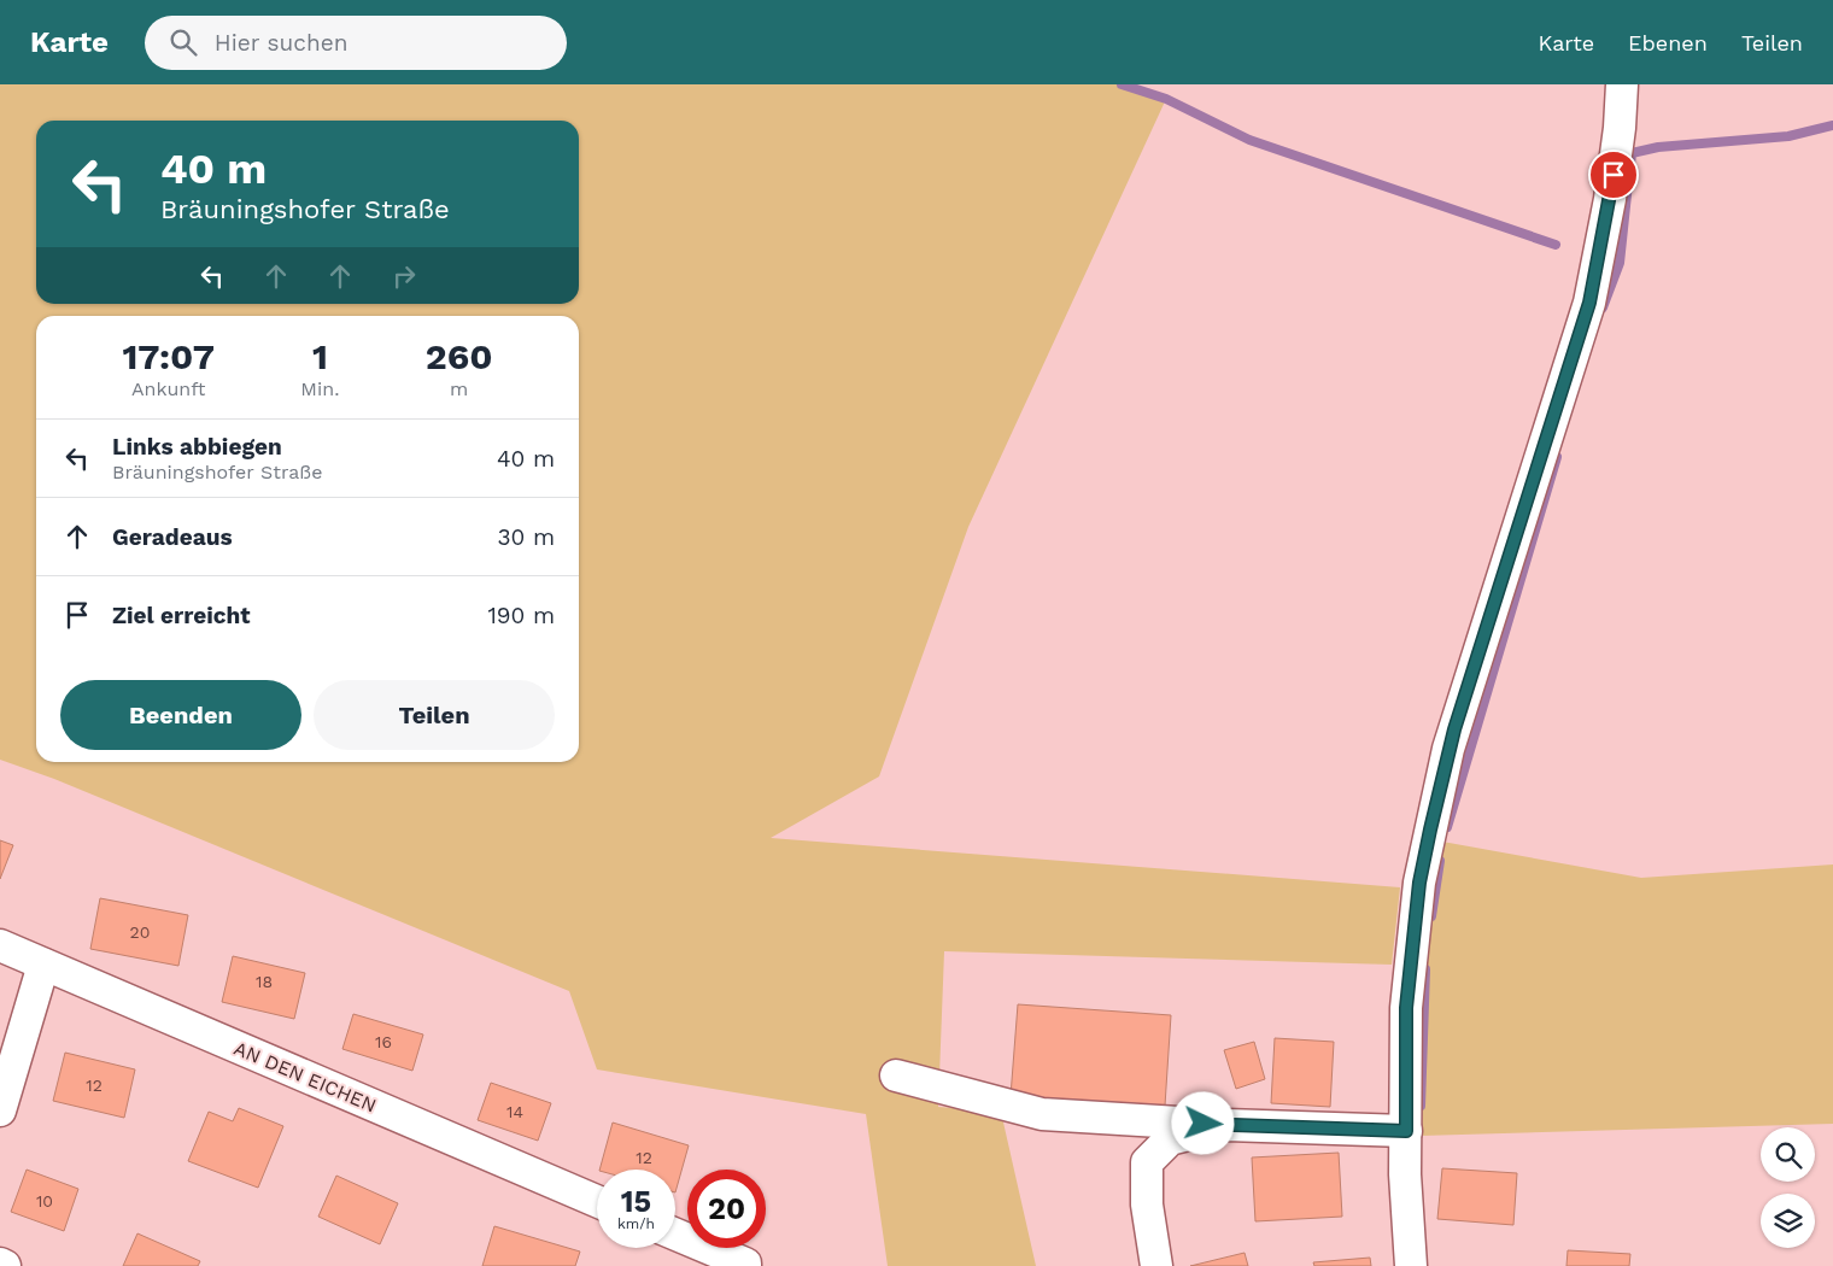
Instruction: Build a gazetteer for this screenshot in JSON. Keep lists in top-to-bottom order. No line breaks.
{"streets":{"street":["AN DEN EICHEN"]},"house_numbers":["20","18","16","12","14","12","10"],"page":{"header":"Karte","search":"Hier suchen","nav":["Karte","Ebenen","Teilen"],"turn":["40 m","Bräuningshofer Straße"],"eta":["17:07","Ankunft","1","Min.","260","m"],"list":[{"name":"Links abbiegen","note":"Bräuningshofer Straße","value":"40 m"},{"name":"Geradeaus","value":"30 m"},{"name":"Ziel erreicht","value":"190 m"}],"buttons":["Beenden","Teilen"],"speed":"15 km/h","limit":"20"}}
